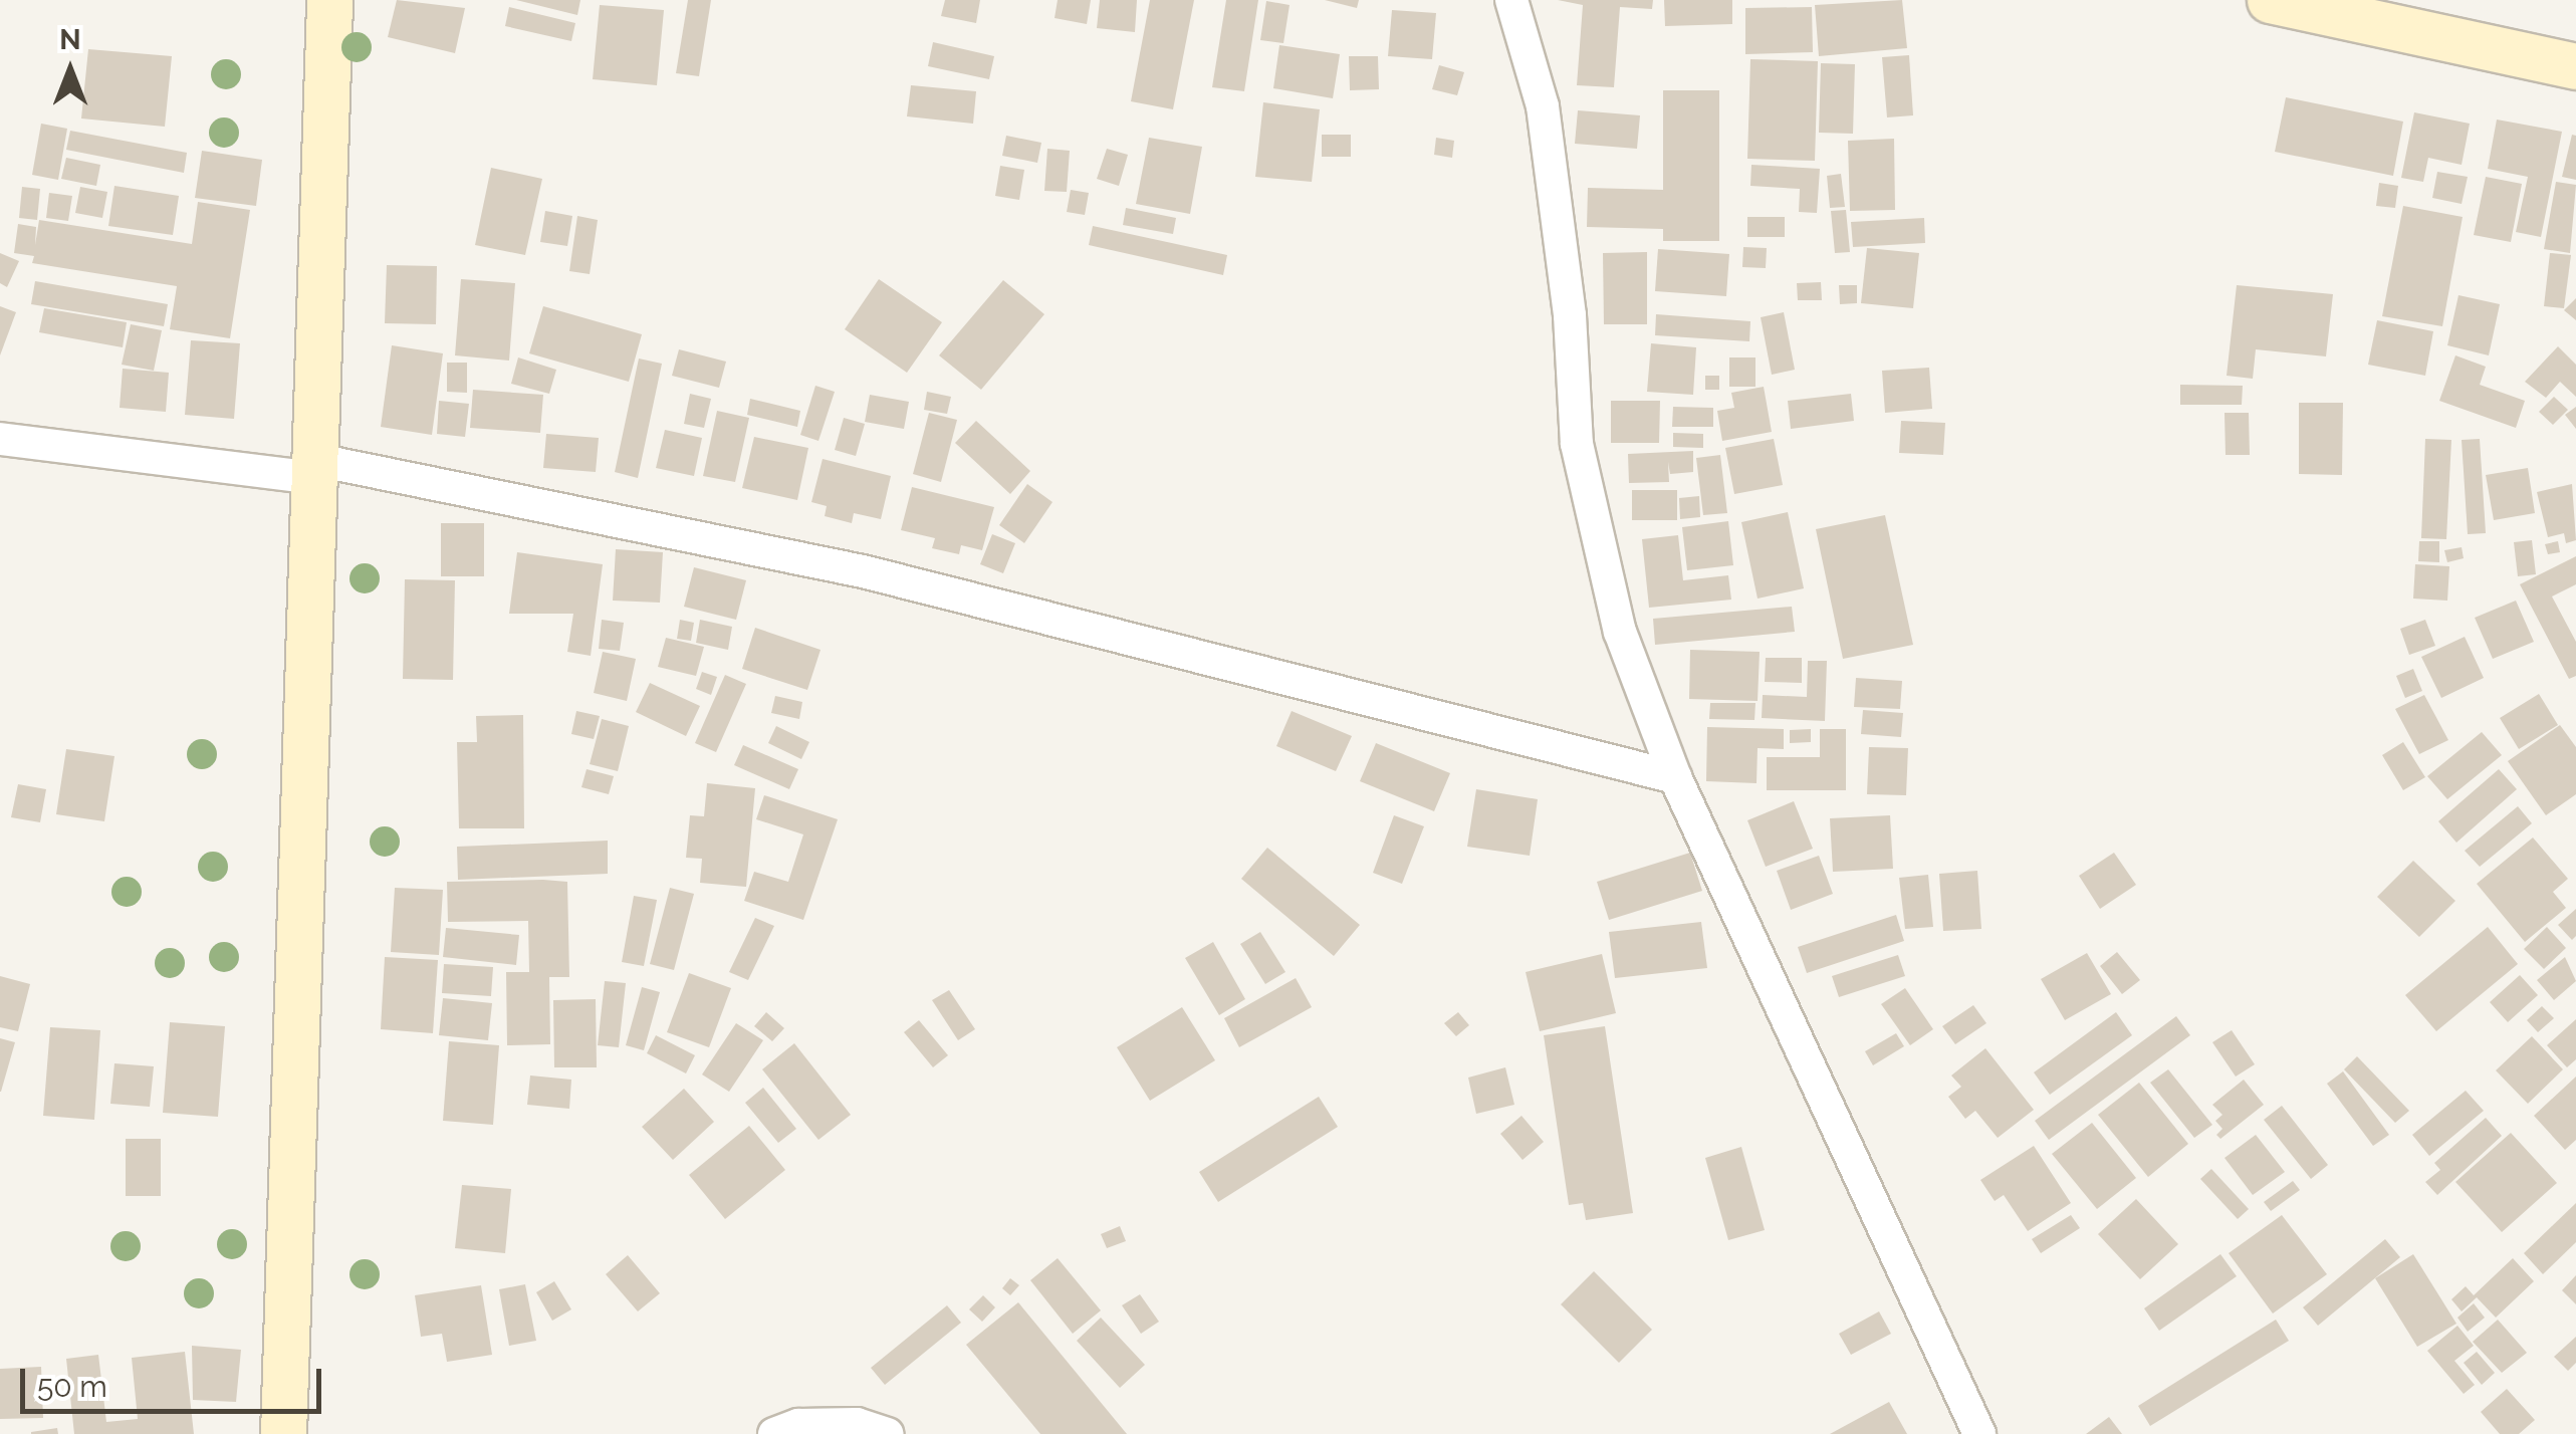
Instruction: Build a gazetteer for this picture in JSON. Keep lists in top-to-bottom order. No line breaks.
{"scale_bar":"50 m","north":"top"}
